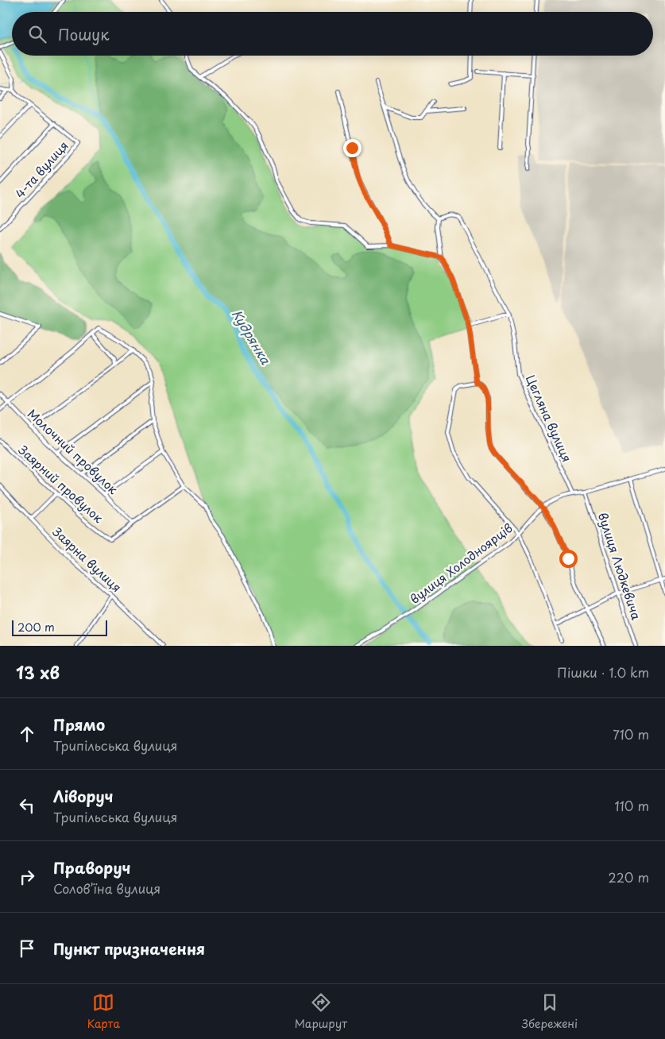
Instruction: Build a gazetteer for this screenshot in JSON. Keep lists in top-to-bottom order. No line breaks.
{"streets":{"street":["4-та вулиця","Цегляна вулиця","Молочний провулок","Заярний провулок","Заярна вулиця","вулиця Холодноярців","вулиця Людкевича"]},"crossings":[["Цегляна вулиця","вулиця Холодноярців"],["Молочний провулок","Заярний провулок"],["вулиця Холодноярців","вулиця Людкевича"]],"water":["Кудрянка"],"scale_bar":"200 m","page":{"search":"Пошук","scale":"200 m","heading":["13 хв","Пішки · 1.0 km"],"list":[["Прямо","Трипільська вулиця","710 m"],["Ліворуч","Трипільська вулиця","110 m"],["Праворуч","Соловʼїна вулиця","220 m"],"Пункт призначення"],"nav":["Карта","Маршрут","Збережені"]}}
